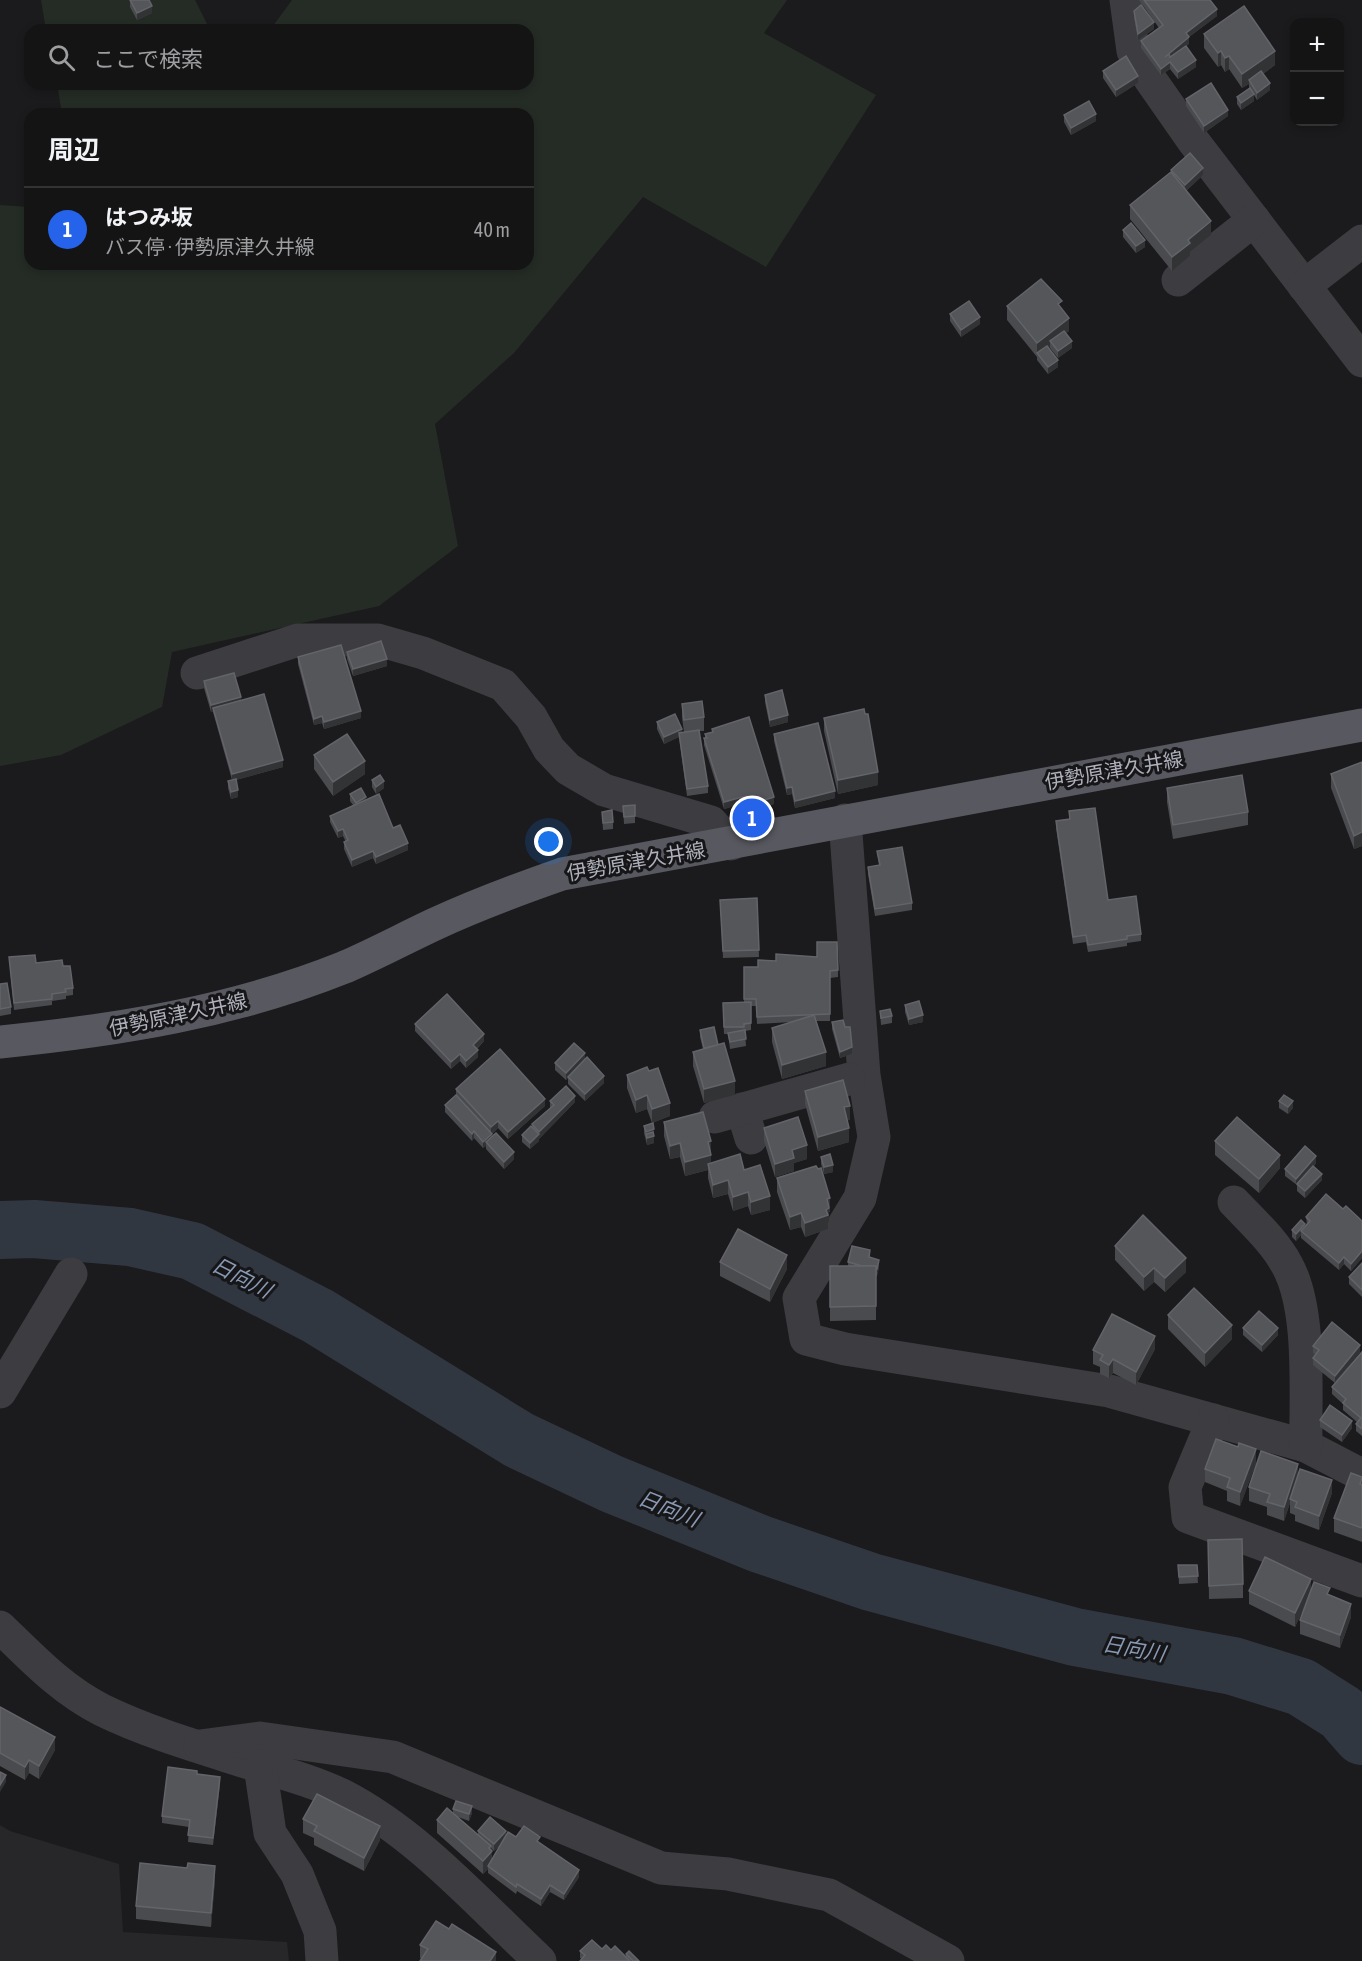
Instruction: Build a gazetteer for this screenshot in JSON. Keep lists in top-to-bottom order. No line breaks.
{"streets":{"main road":["伊勢原津久井線"]},"water":["日向川"],"page":{"map_buttons":["+","−"],"search":"ここで検索","heading":"周辺","list":[{"mark":"1","name":"はつみ坂","note":"バス停 · 伊勢原津久井線","value":"40 m"}],"pins":"1"}}
